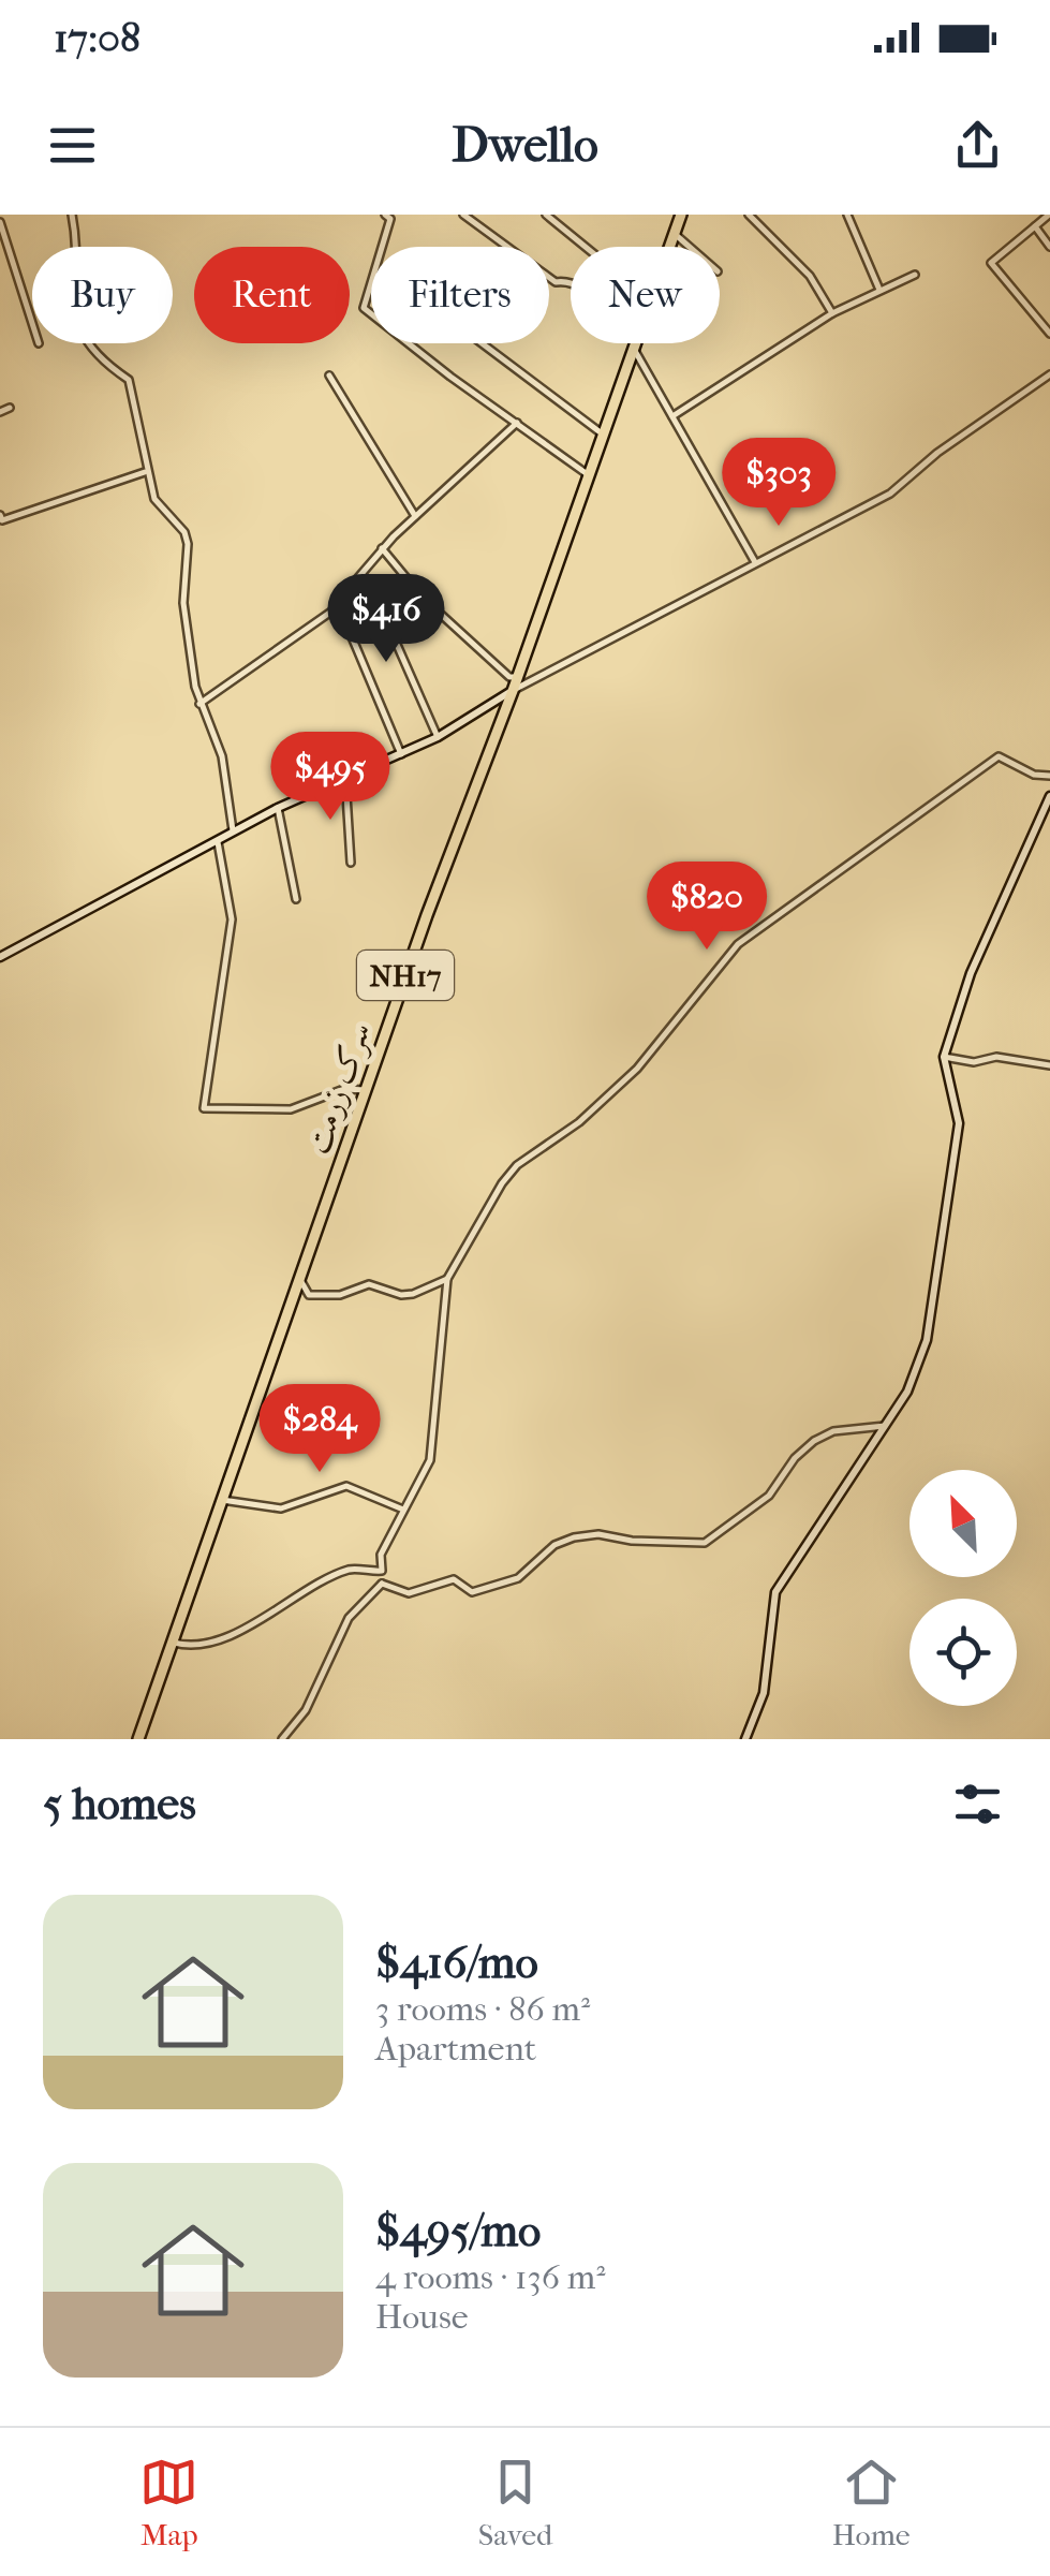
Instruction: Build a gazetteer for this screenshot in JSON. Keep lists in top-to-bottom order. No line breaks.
{"streets":{"highway":["NH17","سرک زرمت"]},"north":"top left","page":{"status":"17:08","header":"Dwello","chip":["Buy","Rent","Filters","New"],"price":["$303","$416","$495","$820","$284"],"heading":"5 homes","list":[{"name":"$416/mo","note":"3 rooms · 86 m² · Apartment"},{"name":"$495/mo","note":"4 rooms · 136 m² · House"}],"tabs":["Map","Saved","Home"]}}
